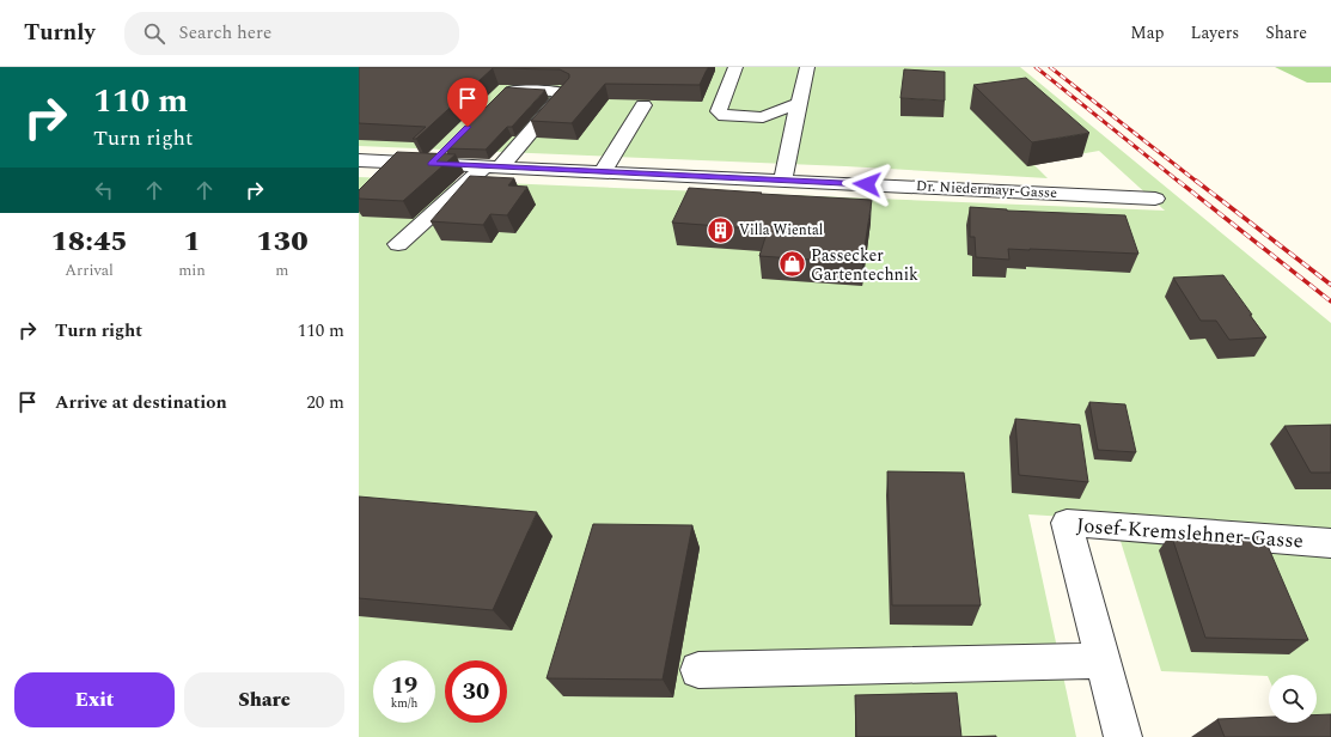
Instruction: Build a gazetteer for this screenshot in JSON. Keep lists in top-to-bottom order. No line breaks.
{"streets":{"street":["Dr. Niedermayr-Gasse","Josef-Kremslehner-Gasse"]},"places":{"building":["Villa Wiental"],"shop":["Passecker Gartentechnik"]},"page":{"header":"Turnly","search":"Search here","nav":["Map","Layers","Share"],"turn":["110 m","Turn right"],"eta":["18:45","Arrival","1","min","130","m"],"list":[{"name":"Turn right","value":"110 m"},{"name":"Arrive at destination","value":"20 m"}],"speed":"19 km/h","limit":"30","buttons":["Exit","Share"]}}
